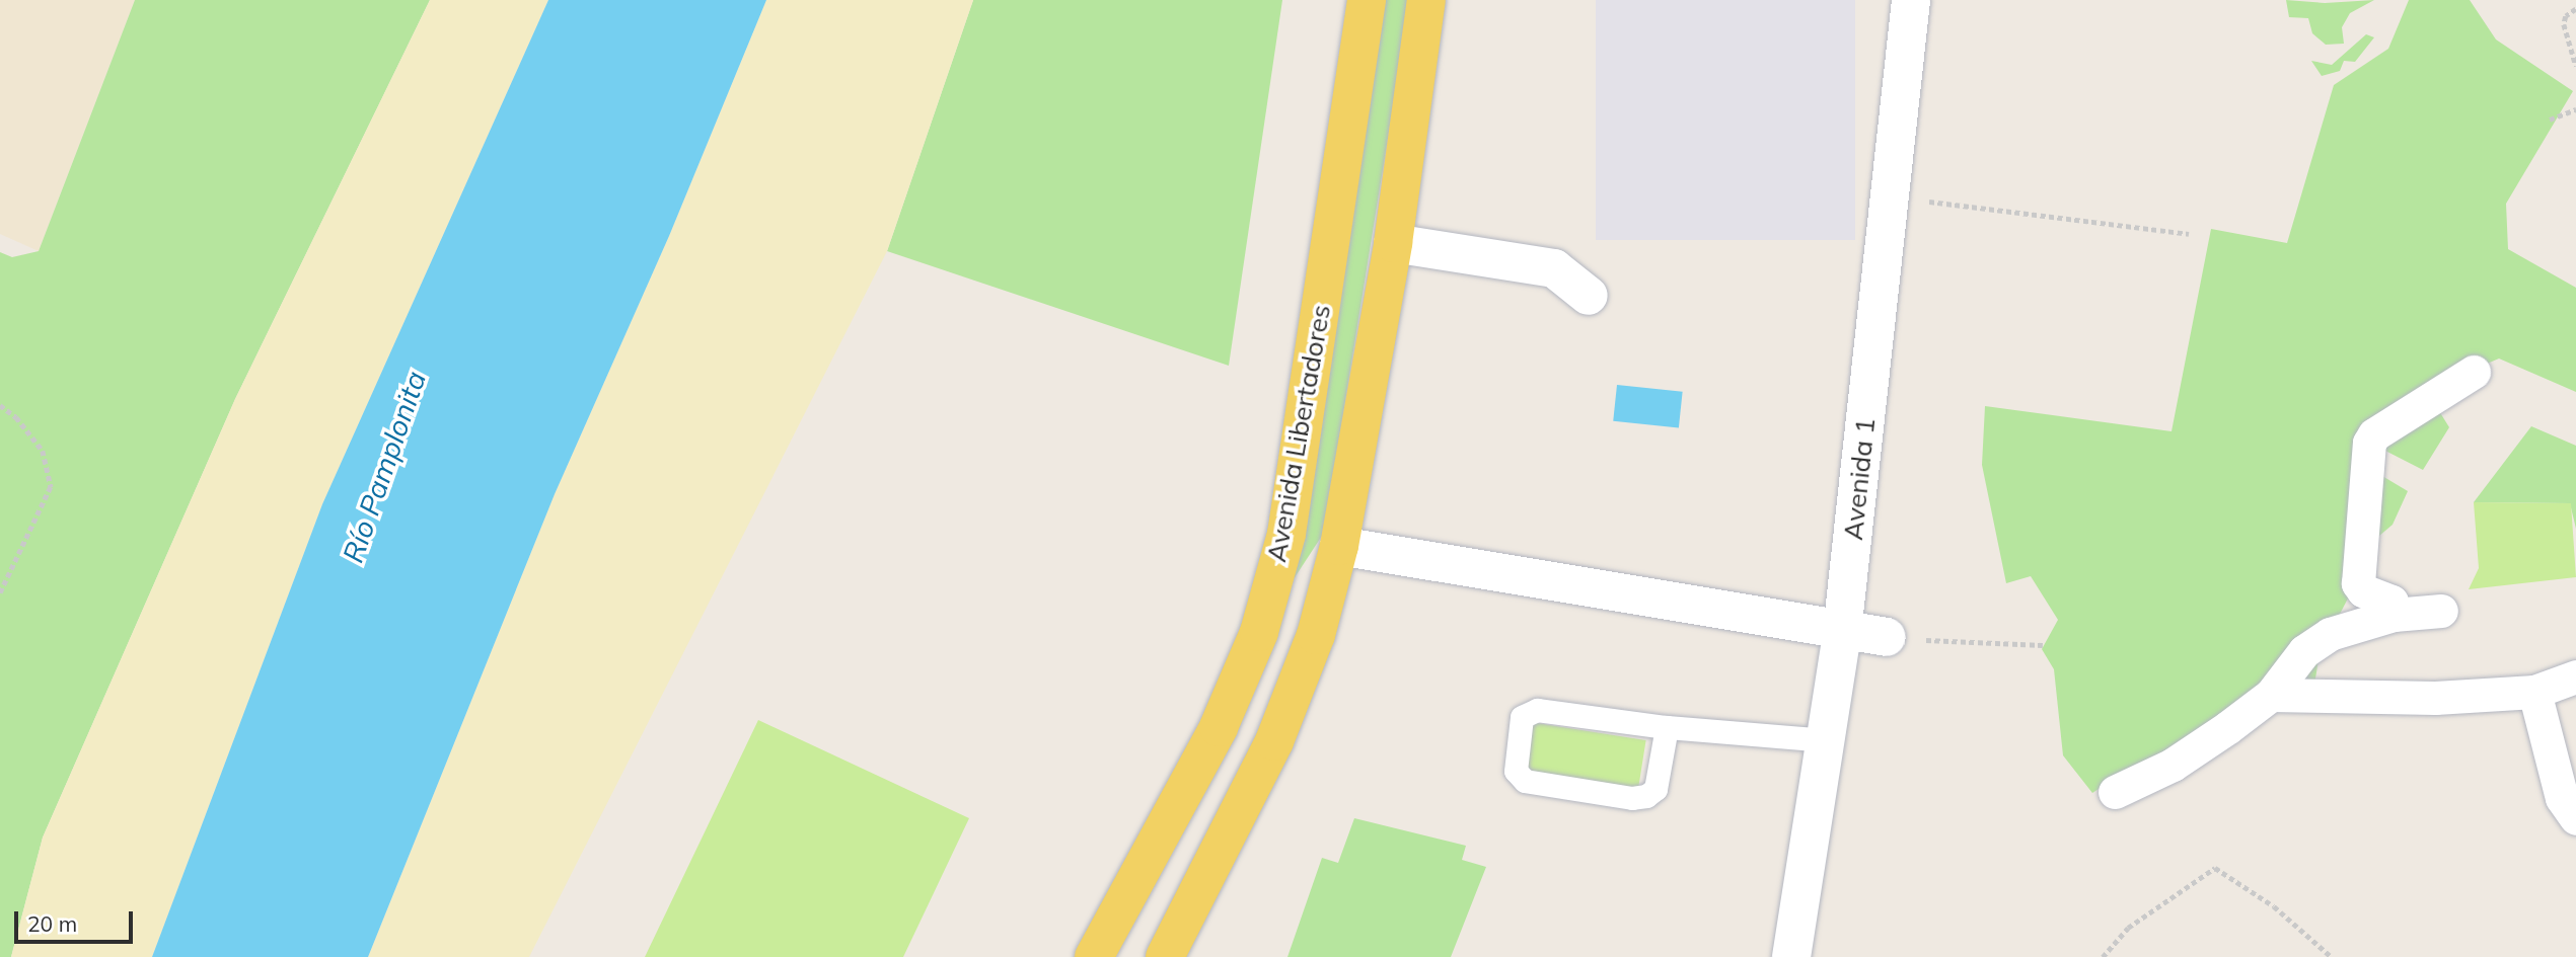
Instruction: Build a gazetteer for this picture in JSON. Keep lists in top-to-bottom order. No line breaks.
{"streets":{"main road":["Avenida Libertadores"],"street":["Avenida 1"]},"water":["Río Pamplonita"],"scale_bar":"20 m"}
